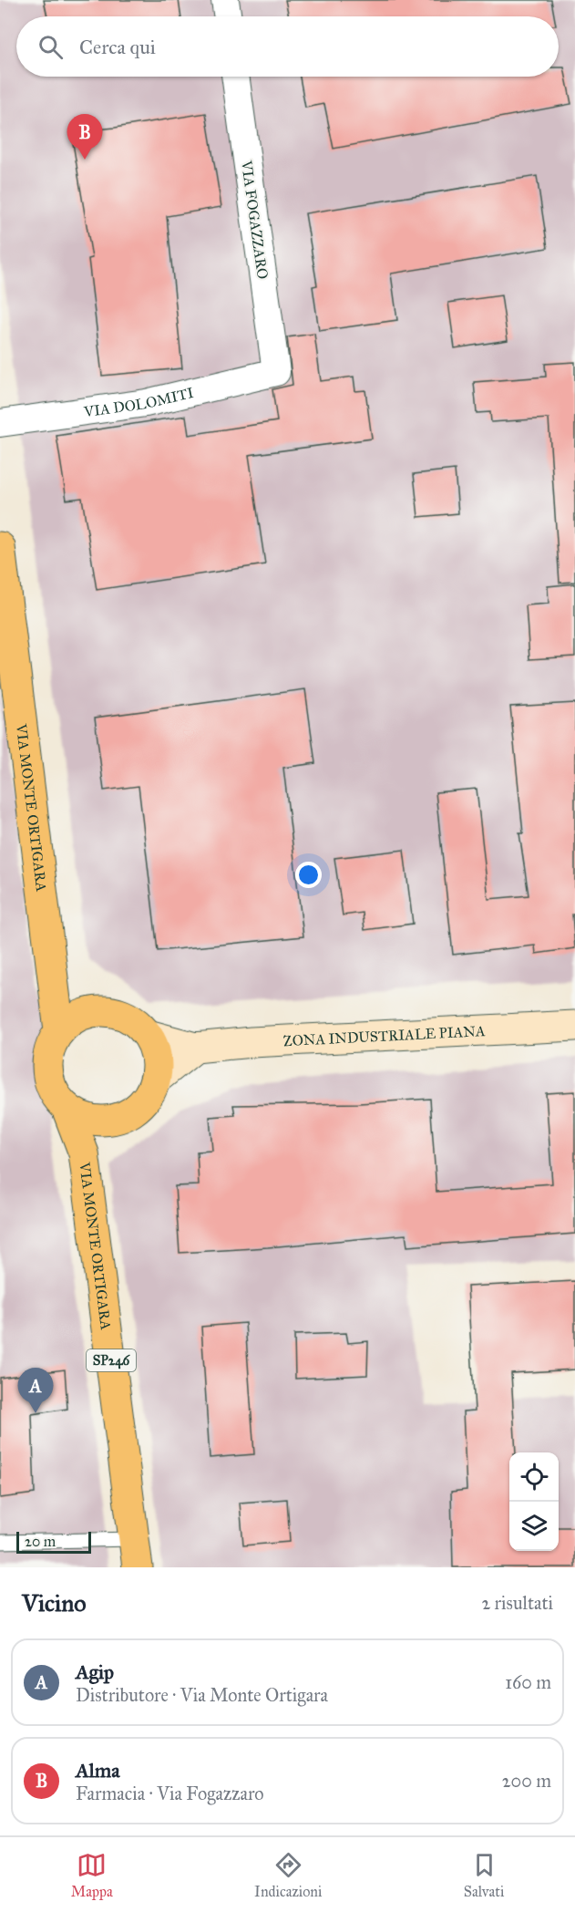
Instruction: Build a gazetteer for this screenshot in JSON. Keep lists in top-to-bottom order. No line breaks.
{"streets":{"main road":["VIA MONTE ORTIGARA","ZONA INDUSTRIALE PIANA","SP246"],"street":["VIA FOGAZZARO","VIA DOLOMITI"]},"crossings":[["VIA FOGAZZARO","VIA DOLOMITI"]],"scale_bar":"20 m","page":{"search":"Cerca qui","pins":["B","A"],"scale":"20 m","heading":["Vicino","2 risultati"],"list":[{"mark":"A","name":"Agip","note":"Distributore · Via Monte Ortigara","value":"160 m"},{"mark":"B","name":"Alma","note":"Farmacia · Via Fogazzaro","value":"200 m"}],"nav":["Mappa","Indicazioni","Salvati"]}}
